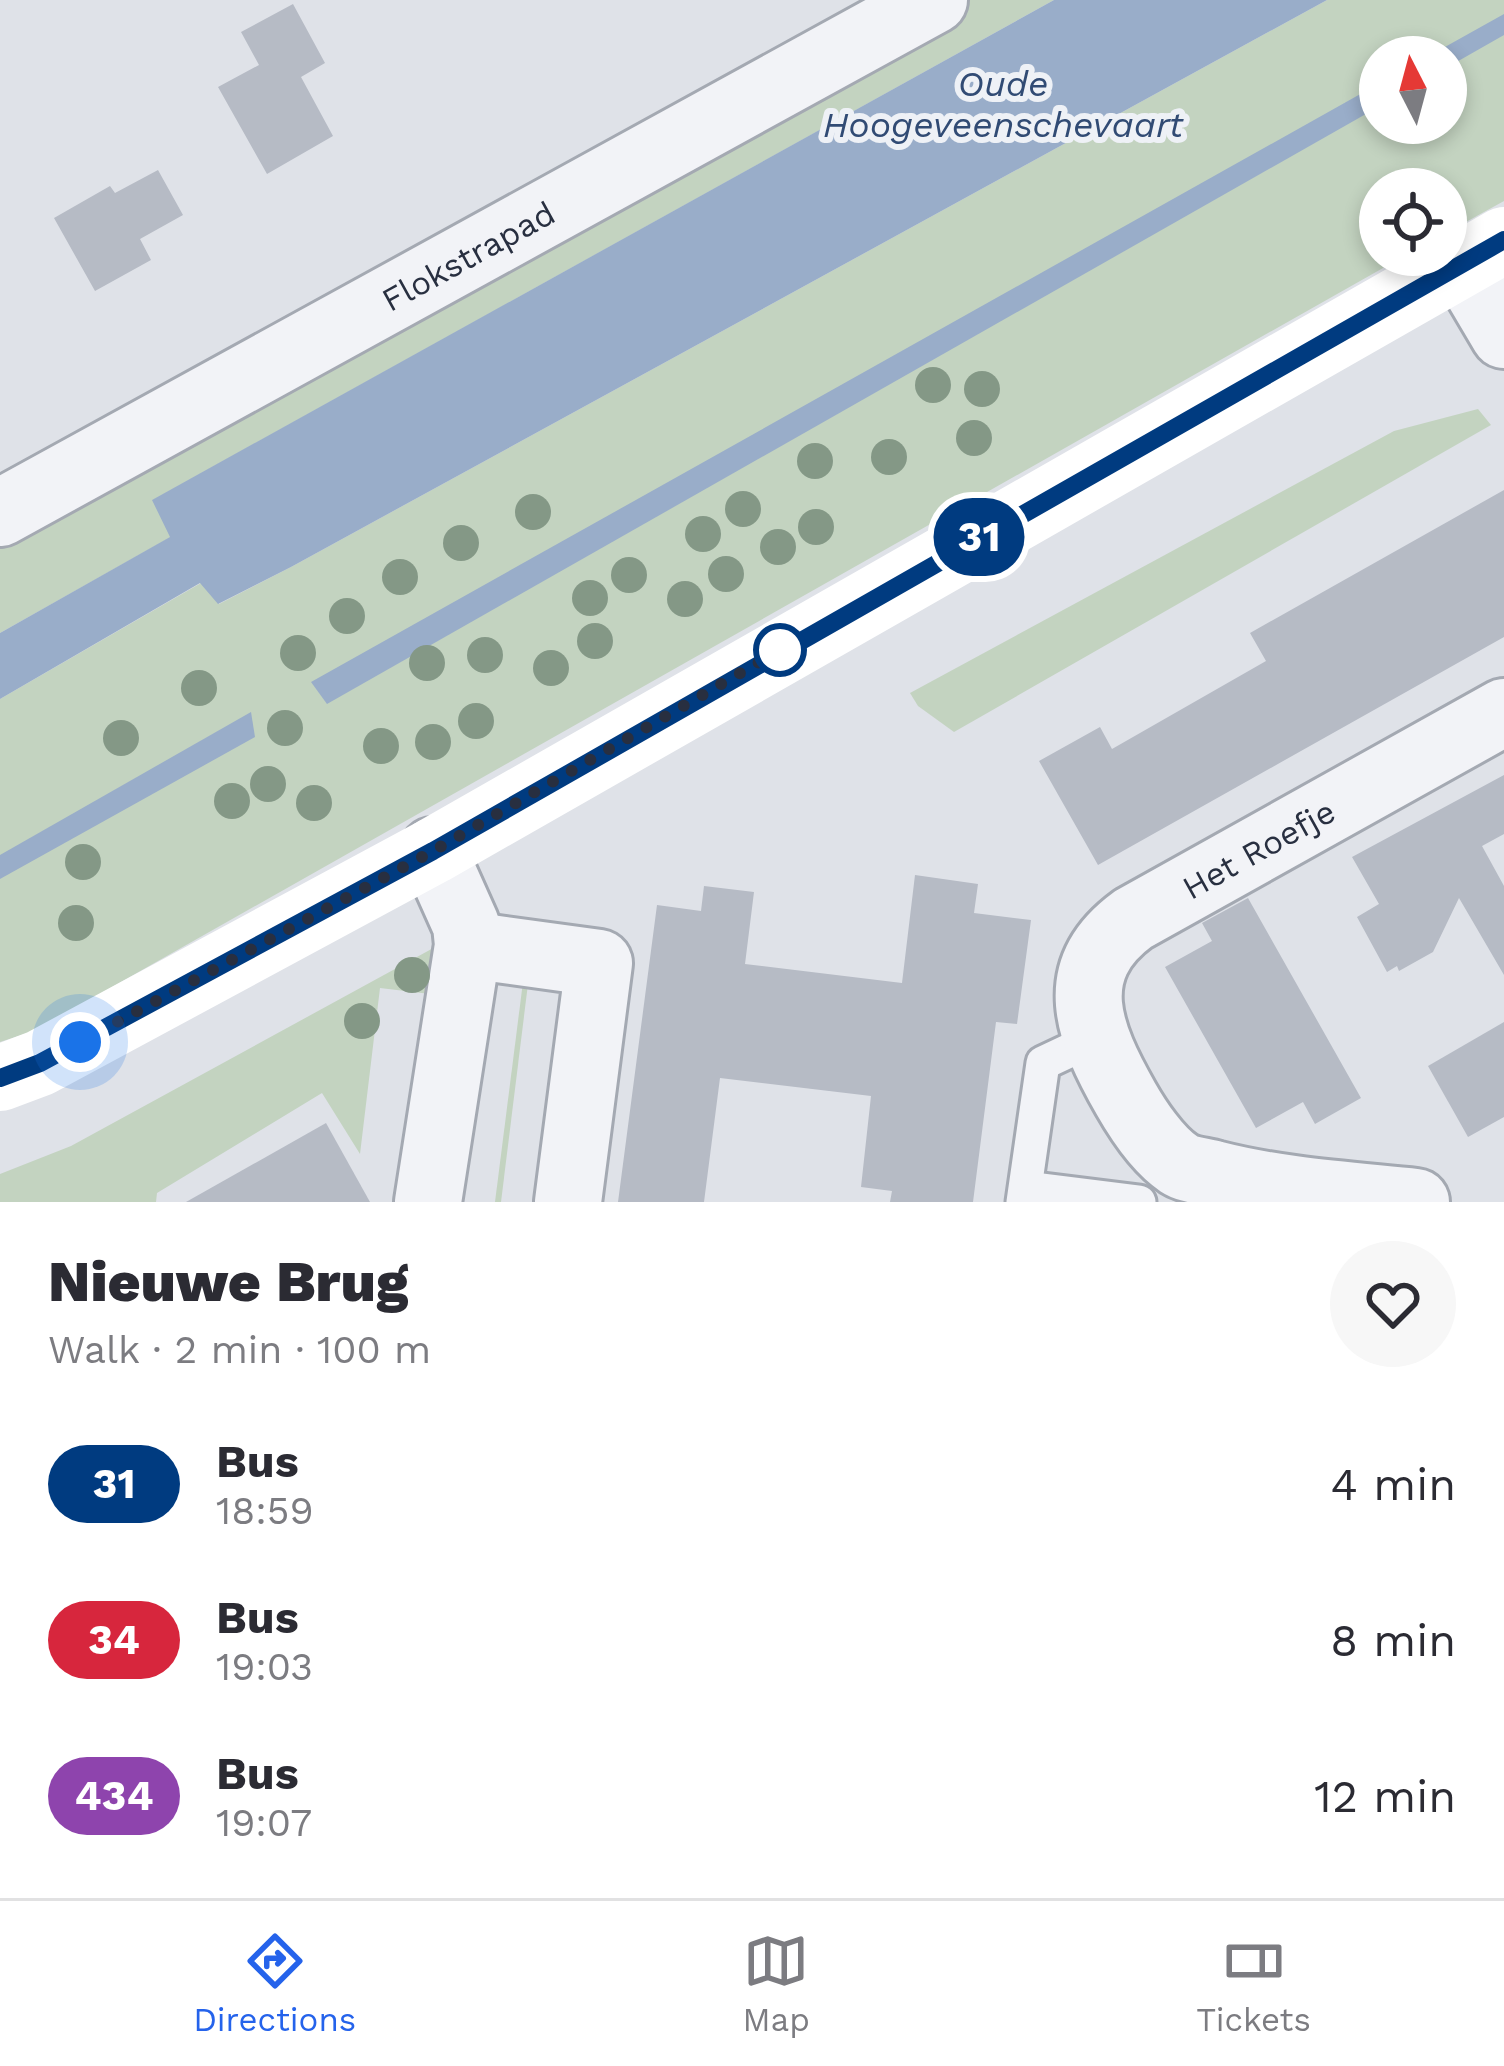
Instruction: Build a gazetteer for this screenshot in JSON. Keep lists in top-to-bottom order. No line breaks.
{"streets":{"street":["Flokstrapad","Het Roefje"]},"water":["Oude Hoogeveenschevaart"],"lines":["bus line 31"],"north":"top","page":{"on_map":"31","heading":["Nieuwe Brug","Walk · 2 min · 100 m"],"list":[{"mark":"31","name":"Bus","note":"18:59","value":"4 min"},{"mark":"34","name":"Bus","note":"19:03","value":"8 min"},{"mark":"434","name":"Bus","note":"19:07","value":"12 min"}],"tabs":["Directions","Map","Tickets"]}}
